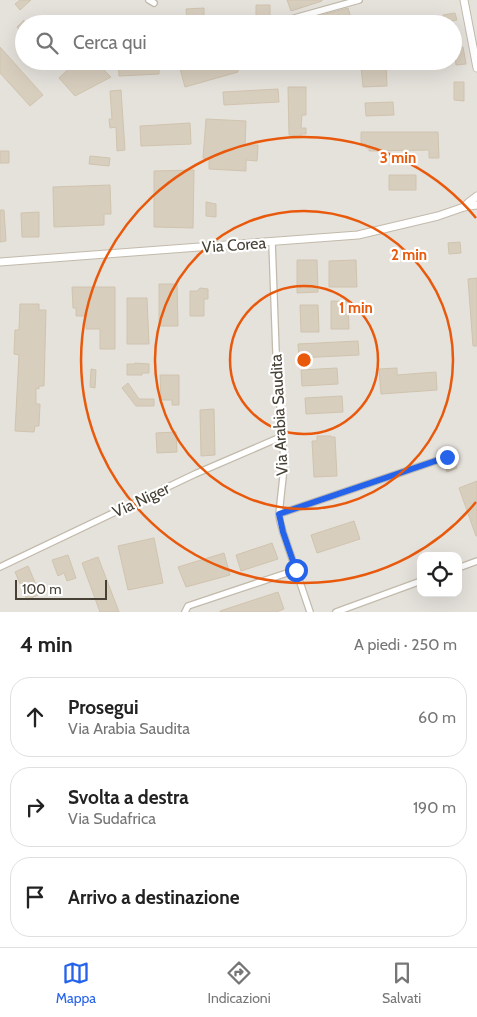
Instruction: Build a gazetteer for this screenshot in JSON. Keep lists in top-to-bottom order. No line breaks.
{"streets":{"street":["Via Corea","Via Arabia Saudita","Via Niger"]},"crossings":[["Via Corea","Via Arabia Saudita"],["Via Arabia Saudita","Via Niger"]],"scale_bar":"100 m","page":{"search":"Cerca qui","scale":"100 m","heading":["4 min","A piedi · 250 m"],"list":[["Prosegui","Via Arabia Saudita","60 m"],["Svolta a destra","Via Sudafrica","190 m"],"Arrivo a destinazione"],"nav":["Mappa","Indicazioni","Salvati"]},"rings":["3 min","2 min","1 min"]}
